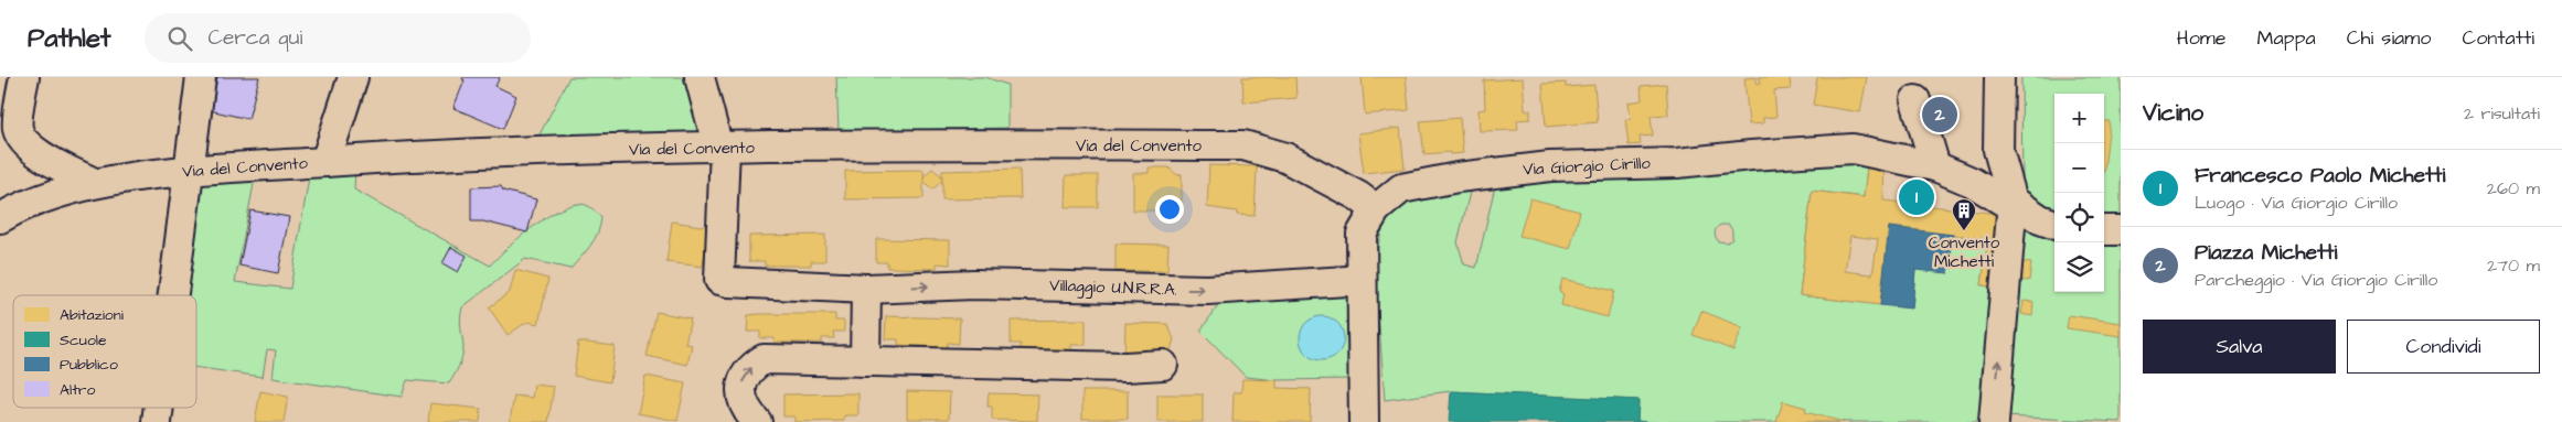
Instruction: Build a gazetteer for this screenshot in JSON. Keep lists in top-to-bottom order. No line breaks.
{"streets":{"street":["Via del Convento","Via Giorgio Cirillo","Villaggio U.N.R.R.A."]},"crossings":[["Via del Convento","Via Giorgio Cirillo"],["Via del Convento","Villaggio U.N.R.R.A."],["Via Giorgio Cirillo","Villaggio U.N.R.R.A."]],"places":{"building":["Convento Michetti"]},"legend":["Abitazioni","Scuole","Pubblico","Altro"],"page":{"header":"Pathlet","search":"Cerca qui","nav":["Home","Mappa","Chi siamo","Contatti"],"heading":["Vicino","2 risultati"],"map_buttons":["+","−"],"pins":["2","1"],"list":[{"mark":"1","name":"Francesco Paolo Michetti","note":"Luogo · Via Giorgio Cirillo","value":"260 m"},{"mark":"2","name":"Piazza Michetti","note":"Parcheggio · Via Giorgio Cirillo","value":"270 m"}],"buttons":["Salva","Condividi"]}}
